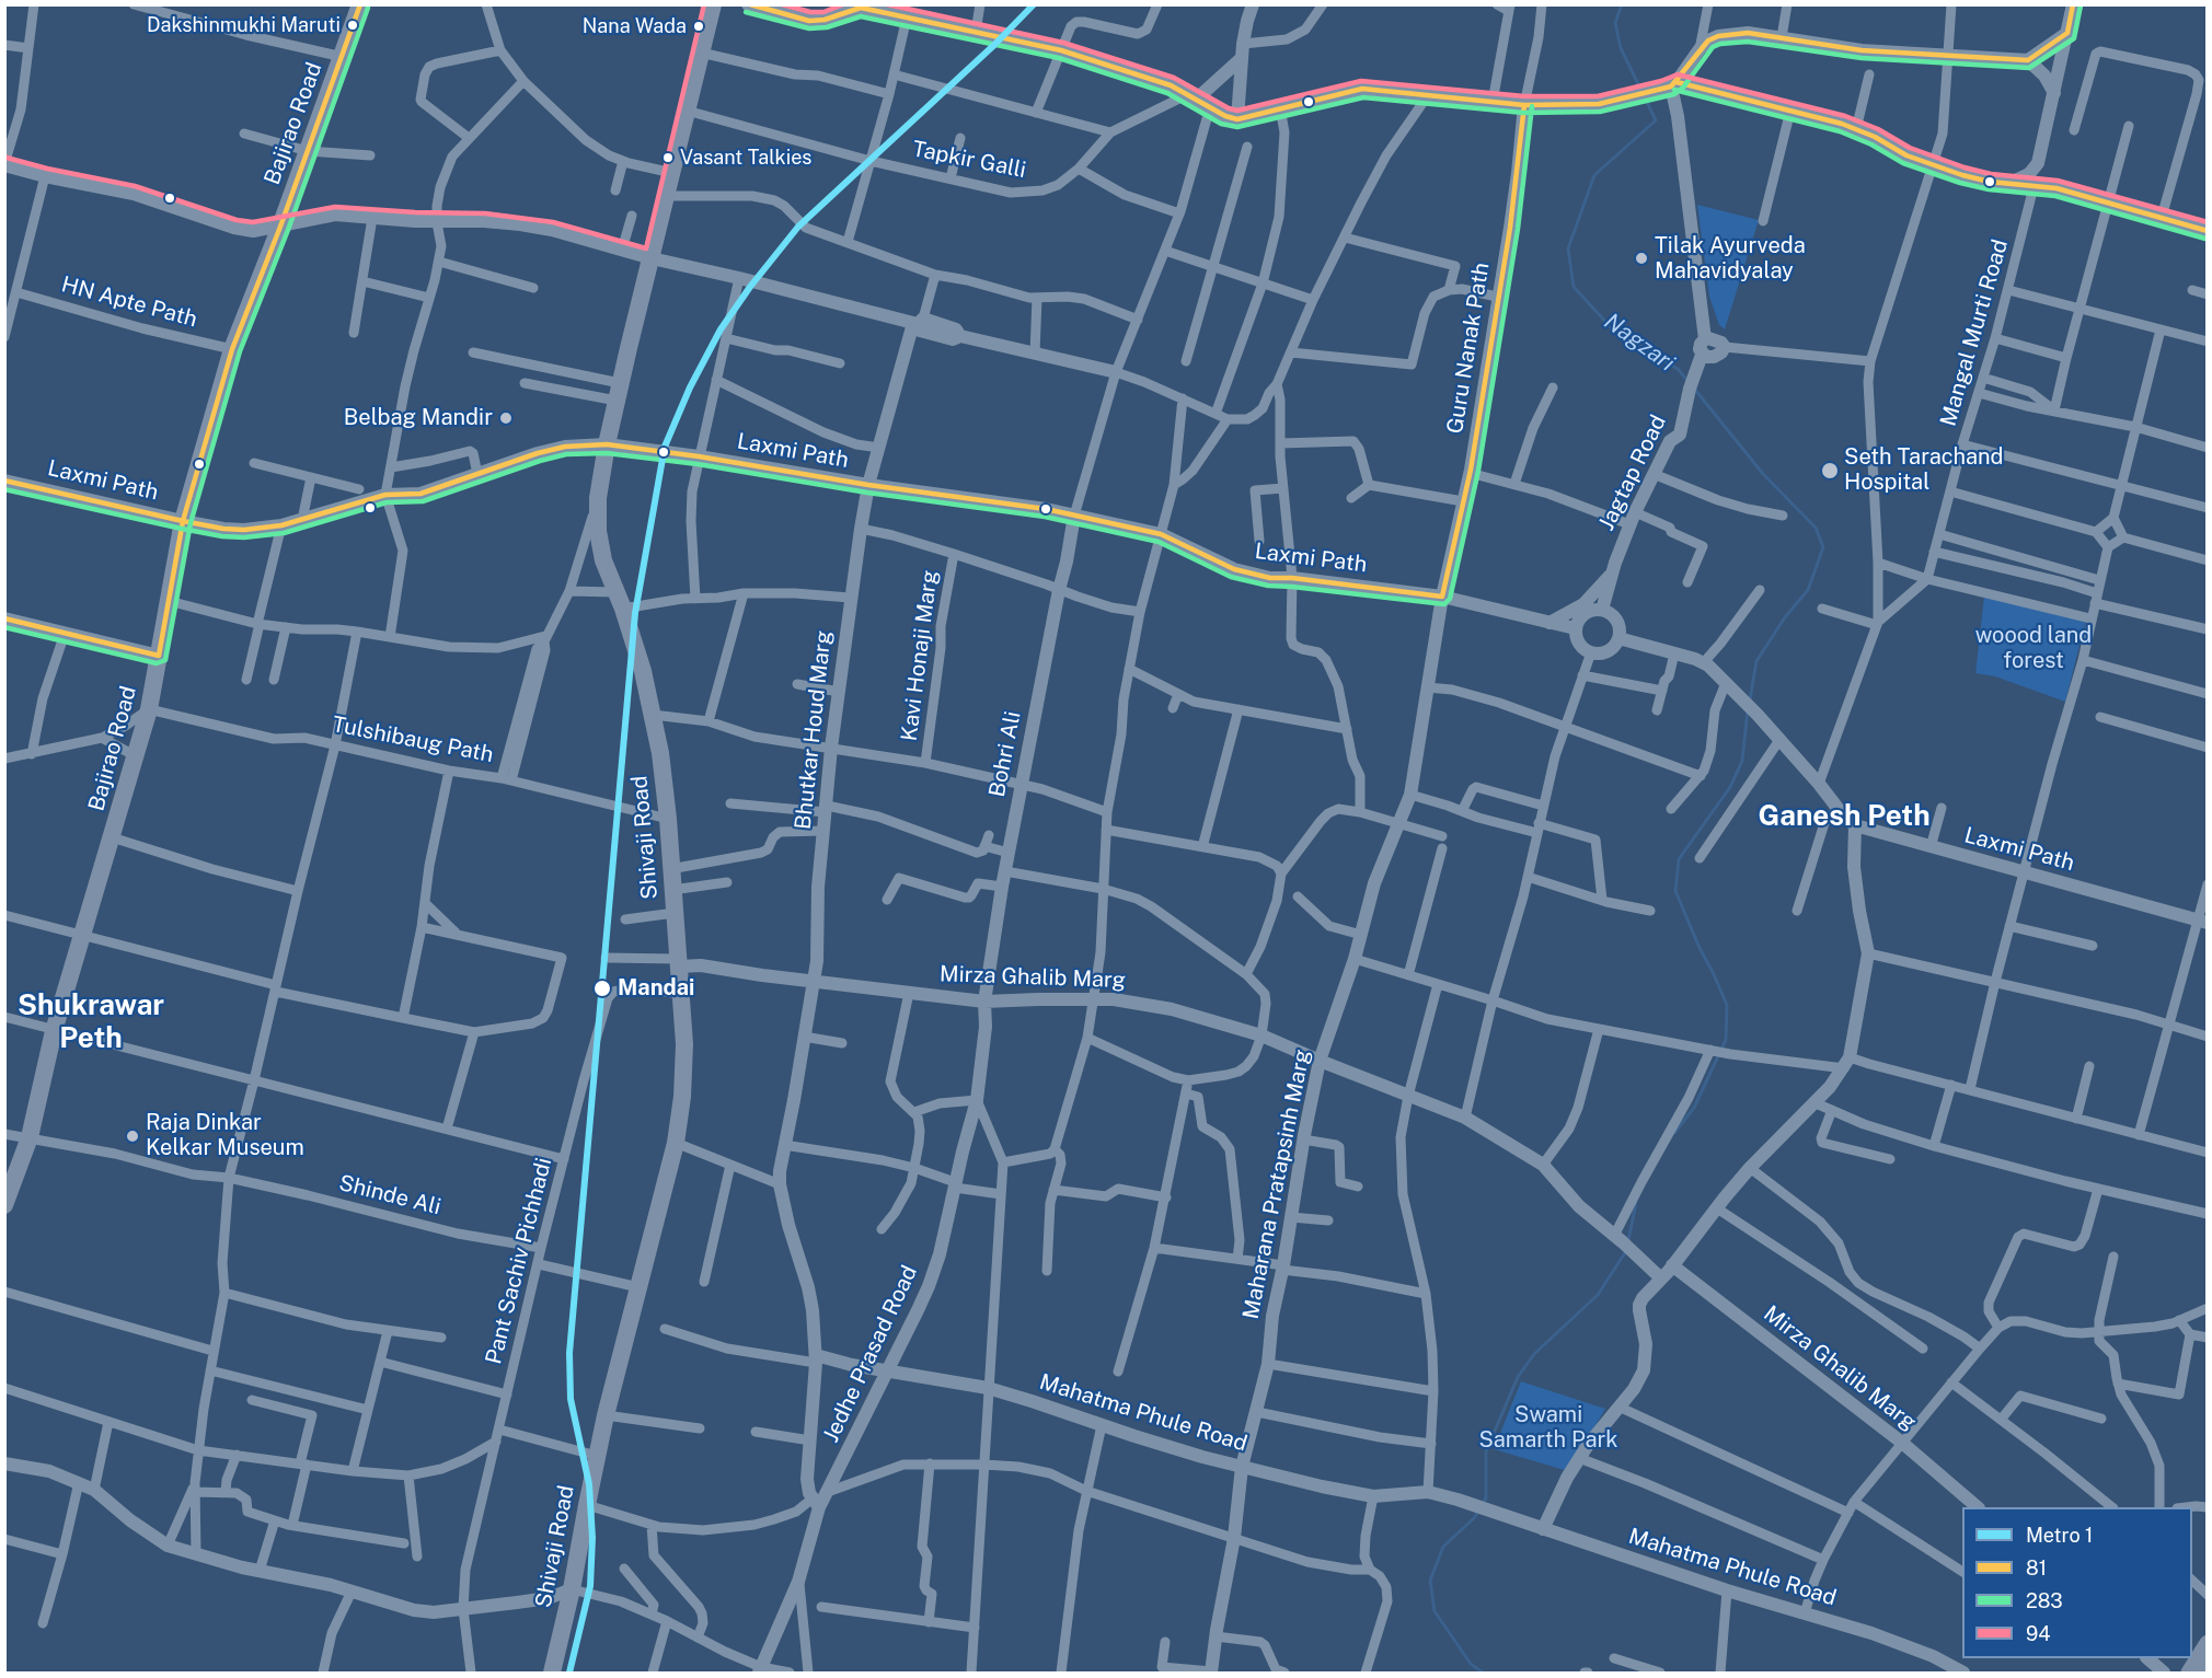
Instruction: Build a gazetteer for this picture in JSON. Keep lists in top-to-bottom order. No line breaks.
{"streets":{"highway":["Bajirao Road","Shivaji Road"],"street":["Tapkir Galli","HN Apte Path","Mangal Murti Road","Guru Nanak Path","Laxmi Path","Jagtap Road","Kavi Honaji Marg","Bhutkar Houd Marg","Tulshibaug Path","Bohri Ali","Mirza Ghalib Marg","Maharana Pratapsinh Marg","Shinde Ali","Pant Sachiv Pichhadi","Jedhe Prasad Road","Mahatma Phule Road"]},"crossings":[["Bajirao Road","HN Apte Path"],["Bajirao Road","Laxmi Path"],["Bajirao Road","Tulshibaug Path"],["Bajirao Road","Shinde Ali"],["Tapkir Galli","Shivaji Road"],["Guru Nanak Path","Laxmi Path"],["Guru Nanak Path","Maharana Pratapsinh Marg"],["Laxmi Path","Jagtap Road"],["Laxmi Path","Bhutkar Houd Marg"],["Laxmi Path","Bohri Ali"],["Laxmi Path","Shivaji Road"],["Laxmi Path","Maharana Pratapsinh Marg"],["Bhutkar Houd Marg","Mirza Ghalib Marg"],["Bhutkar Houd Marg","Jedhe Prasad Road"],["Bhutkar Houd Marg","Mahatma Phule Road"],["Tulshibaug Path","Shivaji Road"],["Bohri Ali","Mirza Ghalib Marg"],["Bohri Ali","Jedhe Prasad Road"],["Shivaji Road","Mirza Ghalib Marg"],["Shivaji Road","Pant Sachiv Pichhadi"],["Mirza Ghalib Marg","Maharana Pratapsinh Marg"],["Mirza Ghalib Marg","Jedhe Prasad Road"],["Maharana Pratapsinh Marg","Mahatma Phule Road"],["Shinde Ali","Pant Sachiv Pichhadi"],["Jedhe Prasad Road","Mahatma Phule Road"]],"districts":["Ganesh Peth","Shukrawar Peth"],"water":["Nagzari"],"parks":["woood land forest","Swami Samarth Park"],"places":["Dakshinmukhi Maruti","Nana Wada","Vasant Talkies","Tilak Ayurveda Mahavidyalay","Belbag Mandir","Seth Tarachand Hospital","Mandai","Raja Dinkar Kelkar Museum"],"lines":["metro line 1","transit line 81","transit line 94","transit line 283"],"legend":["Metro 1","81","283","94"]}
